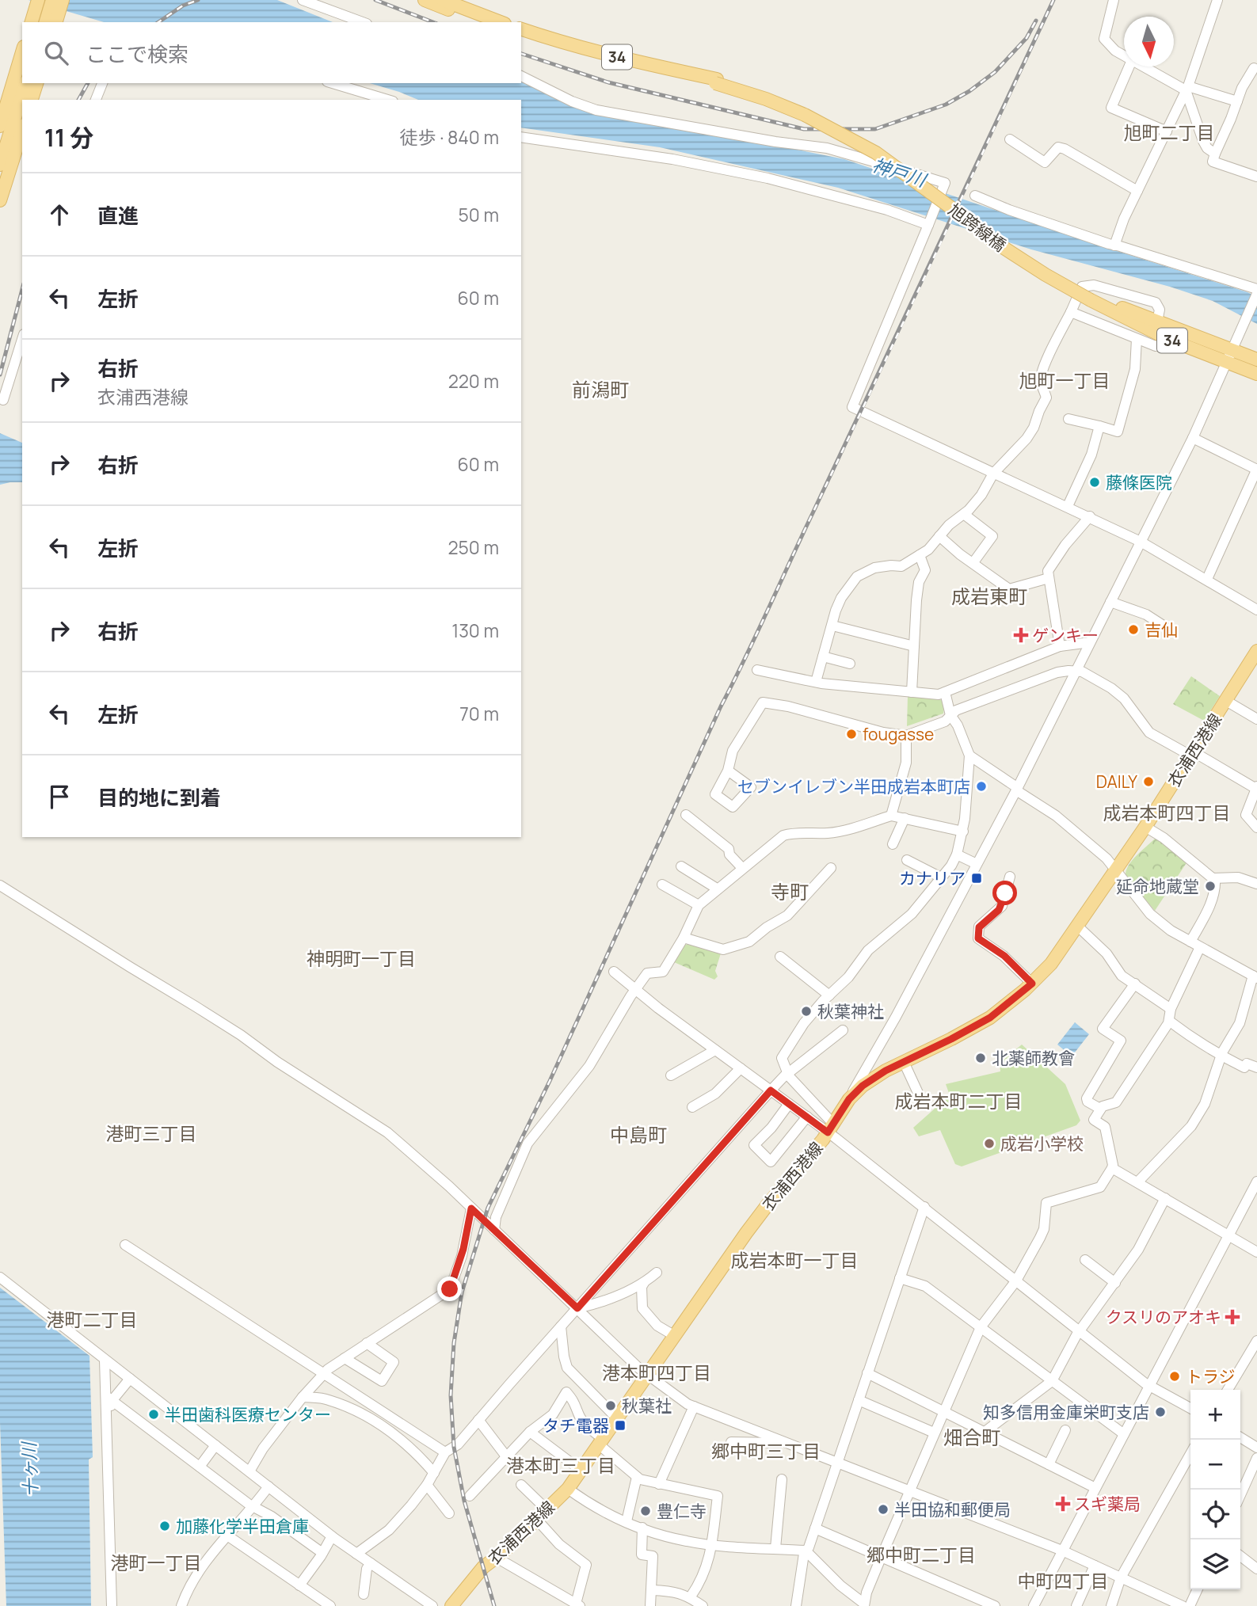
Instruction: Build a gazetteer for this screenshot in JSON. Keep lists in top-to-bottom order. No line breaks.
{"streets":{"main road":["34","旭跨線橋","衣浦西港線"]},"crossings":[["34","旭跨線橋"]],"districts":["旭町二丁目","旭町一丁目","前潟町","成岩東町","成岩本町四丁目","寺町","神明町一丁目","成岩本町二丁目","港町三丁目","中島町","成岩本町一丁目","港町二丁目","港本町四丁目","畑合町","郷中町三丁目","港本町三丁目","郷中町二丁目","港町一丁目","中町四丁目"],"water":["神戸川","十ヶ川"],"places":{"other":["藤條医院","吉仙","fougasse","DAILY","セブンイレブン半田成岩本町店","延命地蔵堂","秋葉神社","北薬師教會","成岩小学校","トラジ","秋葉社","知多信用金庫栄町支店","半田歯科医療センター","半田協和郵便局","豊仁寺","加藤化学半田倉庫"],"health":["ゲンキー","クスリのアオキ","スギ薬局"],"transit":["カナリア","タチ電器"]},"north":"bottom","page":{"search":"ここで検索","heading":["11 分","徒歩 · 840 m"],"list":[["直進","50 m"],["左折","60 m"],["右折","衣浦西港線","220 m"],["右折","60 m"],["左折","250 m"],["右折","130 m"],["左折","70 m"],"目的地に到着"],"map_buttons":["+","−"]}}
